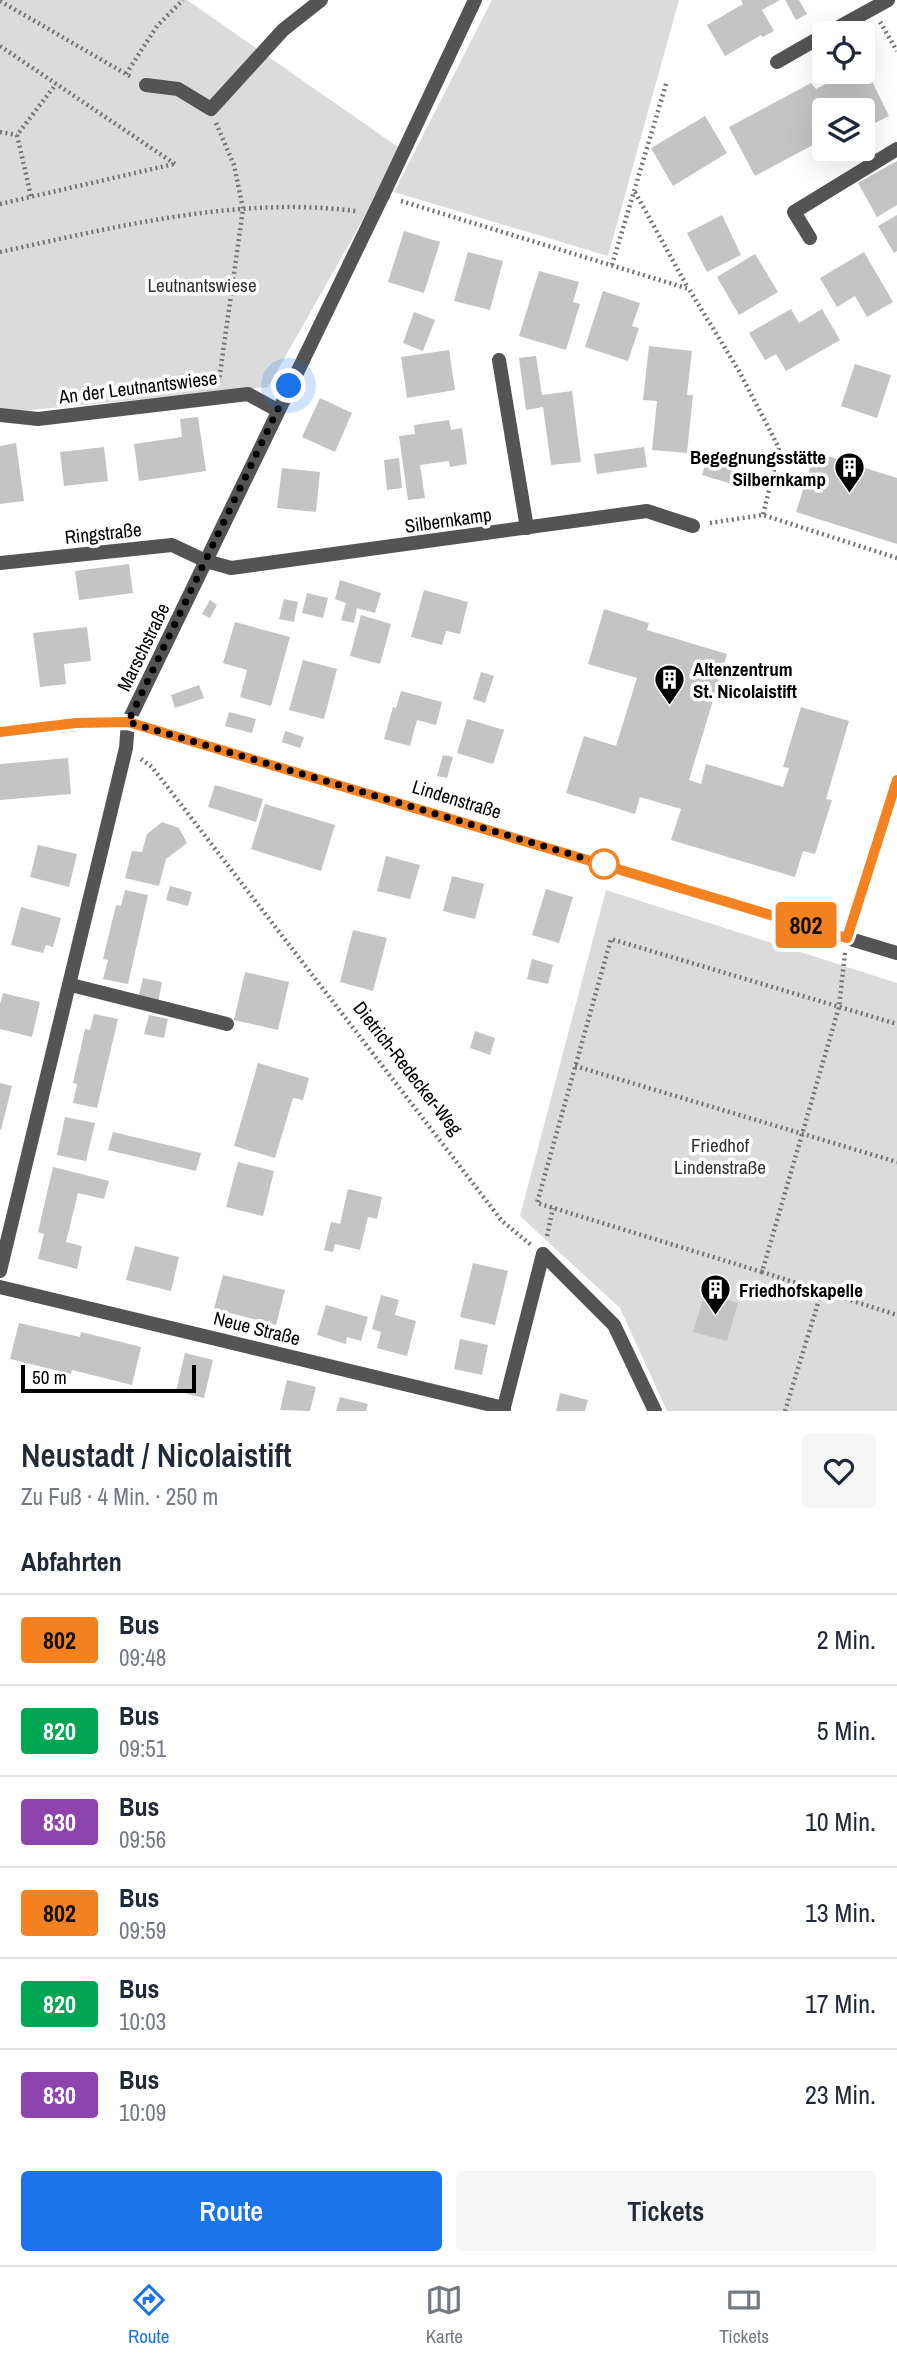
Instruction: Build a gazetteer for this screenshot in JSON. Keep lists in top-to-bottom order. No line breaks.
{"streets":{"street":["An der Leutnantswiese","Silbernkamp","Ringstraße","Marschstraße","Lindenstraße","Neue Straße"],"path":["Dietrich-Redecker-Weg"]},"crossings":[["An der Leutnantswiese","Marschstraße"],["Silbernkamp","Ringstraße"],["Silbernkamp","Marschstraße"],["Ringstraße","Marschstraße"],["Marschstraße","Lindenstraße"],["Marschstraße","Dietrich-Redecker-Weg"]],"parks":["Leutnantswiese","Friedhof Lindenstraße"],"places":{"building":["Begegnungsstätte Silbernkamp","Altenzentrum St. Nicolaistift","Friedhofskapelle"]},"lines":["bus line 802"],"scale_bar":"50 m","page":{"on_map":"802","scale":"50 m","heading":[["Neustadt / Nicolaistift","Zu Fuß · 4 Min. · 250 m"],"Abfahrten"],"list":[{"mark":"802","name":"Bus","note":"09:48","value":"2 Min."},{"mark":"820","name":"Bus","note":"09:51","value":"5 Min."},{"mark":"830","name":"Bus","note":"09:56","value":"10 Min."},{"mark":"802","name":"Bus","note":"09:59","value":"13 Min."},{"mark":"820","name":"Bus","note":"10:03","value":"17 Min."},{"mark":"830","name":"Bus","note":"10:09","value":"23 Min."}],"buttons":["Route","Tickets"],"tabs":["Route","Karte","Tickets"]}}
